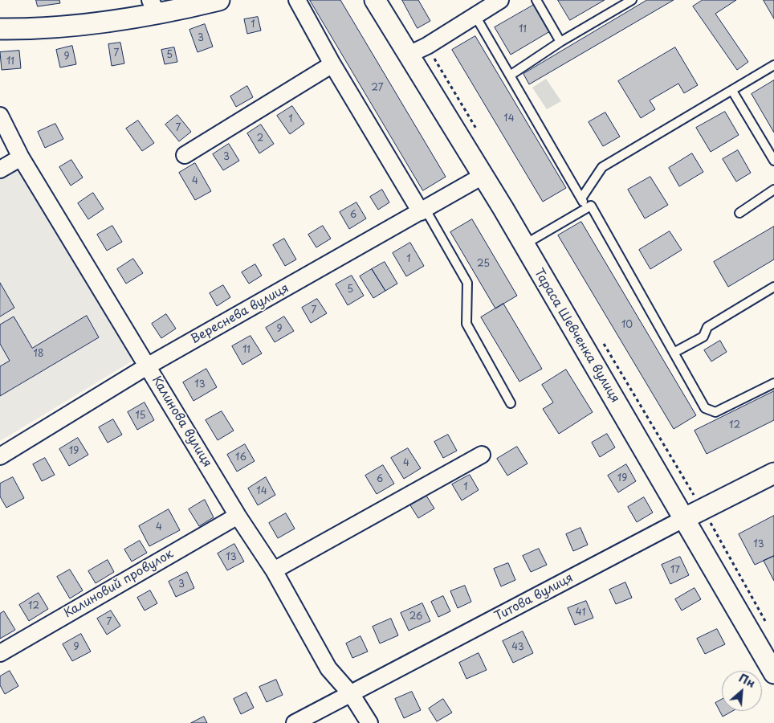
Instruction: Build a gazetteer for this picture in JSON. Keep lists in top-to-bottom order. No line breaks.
{"streets":{"street":["Вереснева вулиця","Тараса Шевченка вулиця","Калинова вулиця","Калиновий провулок","Титова вулиця"]},"crossings":[["Вереснева вулиця","Тараса Шевченка вулиця"],["Вереснева вулиця","Калинова вулиця"],["Тараса Шевченка вулиця","Титова вулиця"],["Калинова вулиця","Калиновий провулок"],["Калинова вулиця","Титова вулиця"]],"house_numbers":["1","11","3","7","5","9","11","27","14","1","7","2","3","4","6","1","25","5","7","10","9","11","18","13","15","12","19","16","4","19","6","1","14","4","13","13","17","3","12","41","26","7","9","43"],"north":"top right"}
